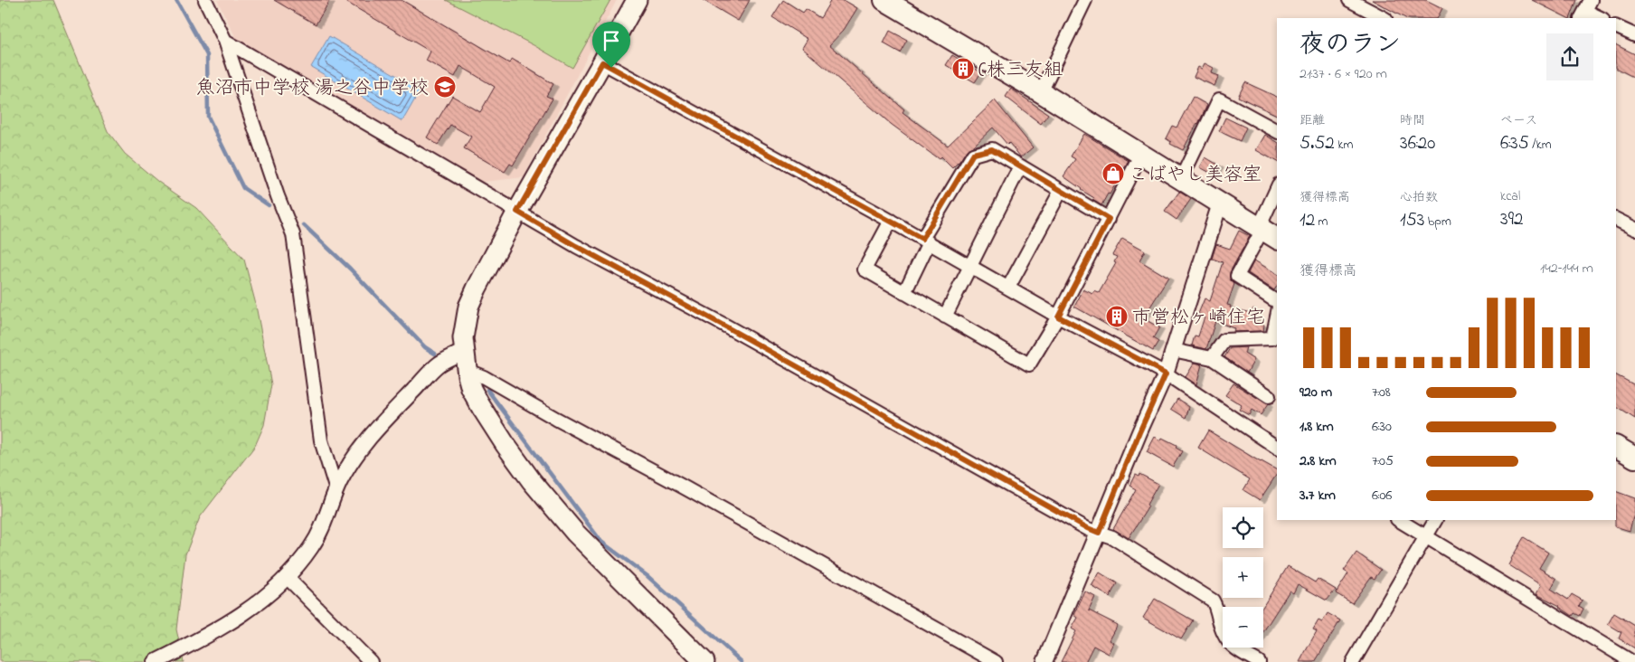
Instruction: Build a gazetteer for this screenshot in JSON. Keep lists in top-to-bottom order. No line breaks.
{"places":{"building":["(株三友組","市営松ヶ崎住宅"],"school or university":["魚沼市中学校 湯之谷中学校"],"shop":["こばやし美容室"]},"page":{"heading":["夜のラン","21:37 · 6 × 920 m"],"stats":[["距離","5.52 km"],["時間","36:20"],["ペース","6:35 /km"],["獲得標高","12 m"],["心拍数","153 bpm"],["kcal","392"]],"chart":["獲得標高","142–144 m"],"list":[{"name":"920 m","note":"7:08"},{"name":"1.8 km","note":"6:30"},{"name":"2.8 km","note":"7:05"},{"name":"3.7 km","note":"6:06"}],"map_buttons":["+","−"]}}
